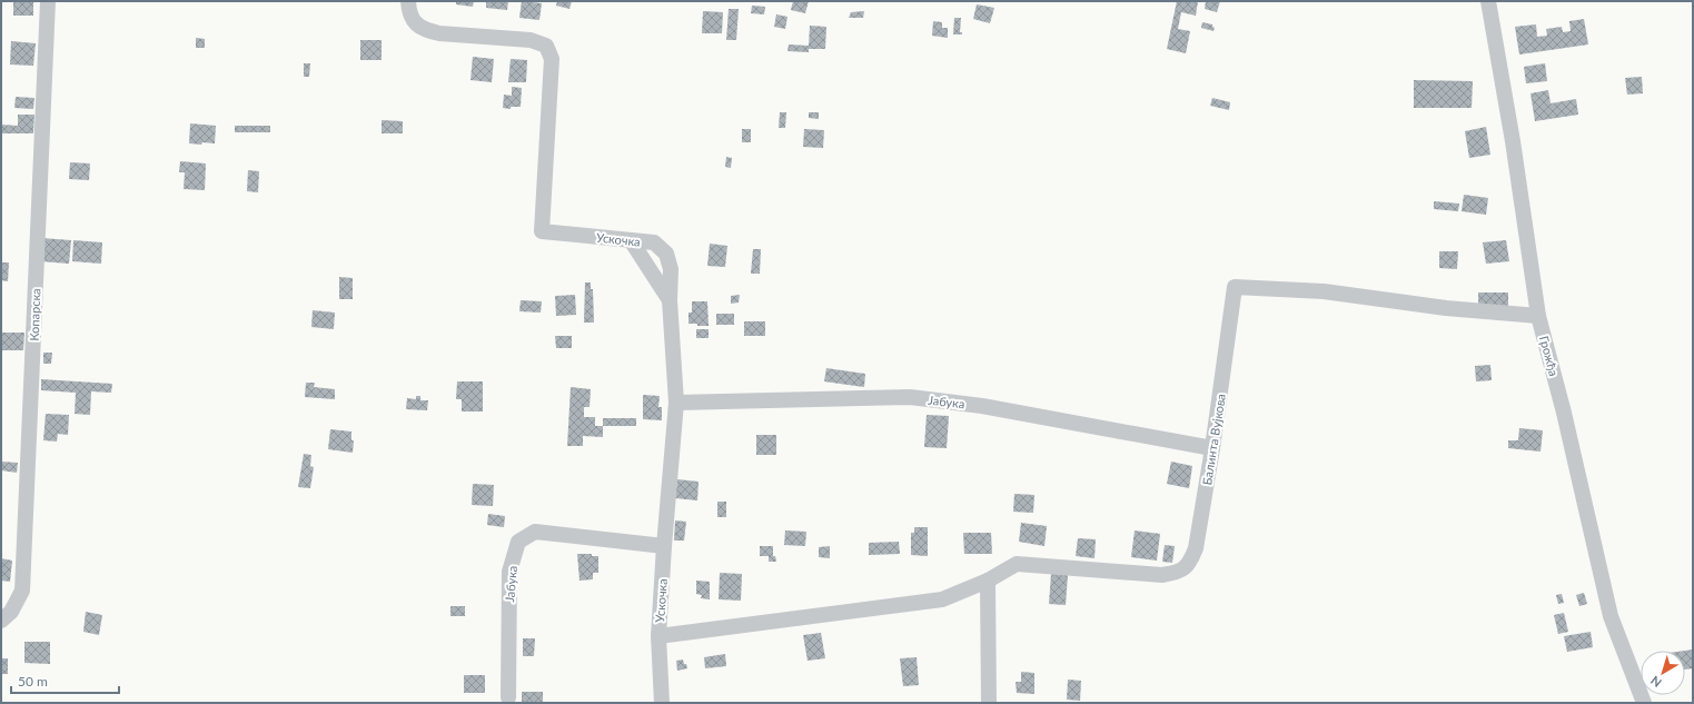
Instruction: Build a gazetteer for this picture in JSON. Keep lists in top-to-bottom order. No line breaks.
{"streets":{"street":["Ускочка","Копарска","Грожђа","Јабука","Балинта Вујкова"]},"crossings":[["Ускочка","Јабука"],["Ускочка","Балинта Вујкова"],["Грожђа","Балинта Вујкова"],["Јабука","Балинта Вујкова"]],"scale_bar":"50 m","north":"bottom left"}
